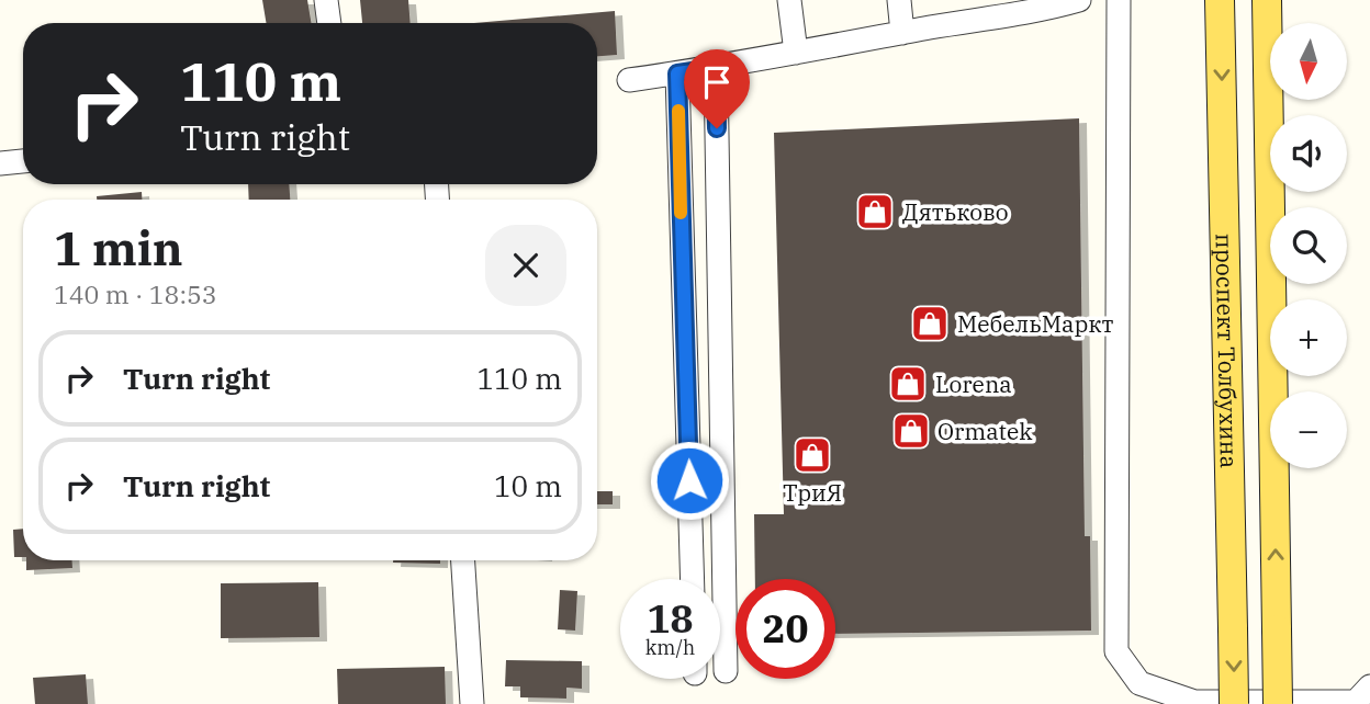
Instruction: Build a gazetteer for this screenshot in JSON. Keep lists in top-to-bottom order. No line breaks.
{"streets":{"main road":["проспект Толбухина"]},"places":{"shop":["Дятьково","МебельМаркт","Lorena","Ormatek","ТриЯ"]},"north":"bottom","page":{"map_buttons":["+","−"],"turn":["110 m","Turn right"],"heading":["1 min","140 m · 18:53"],"list":[{"name":"Turn right","value":"110 m"},{"name":"Turn right","value":"10 m"}],"speed":"18 km/h","limit":"20"}}
